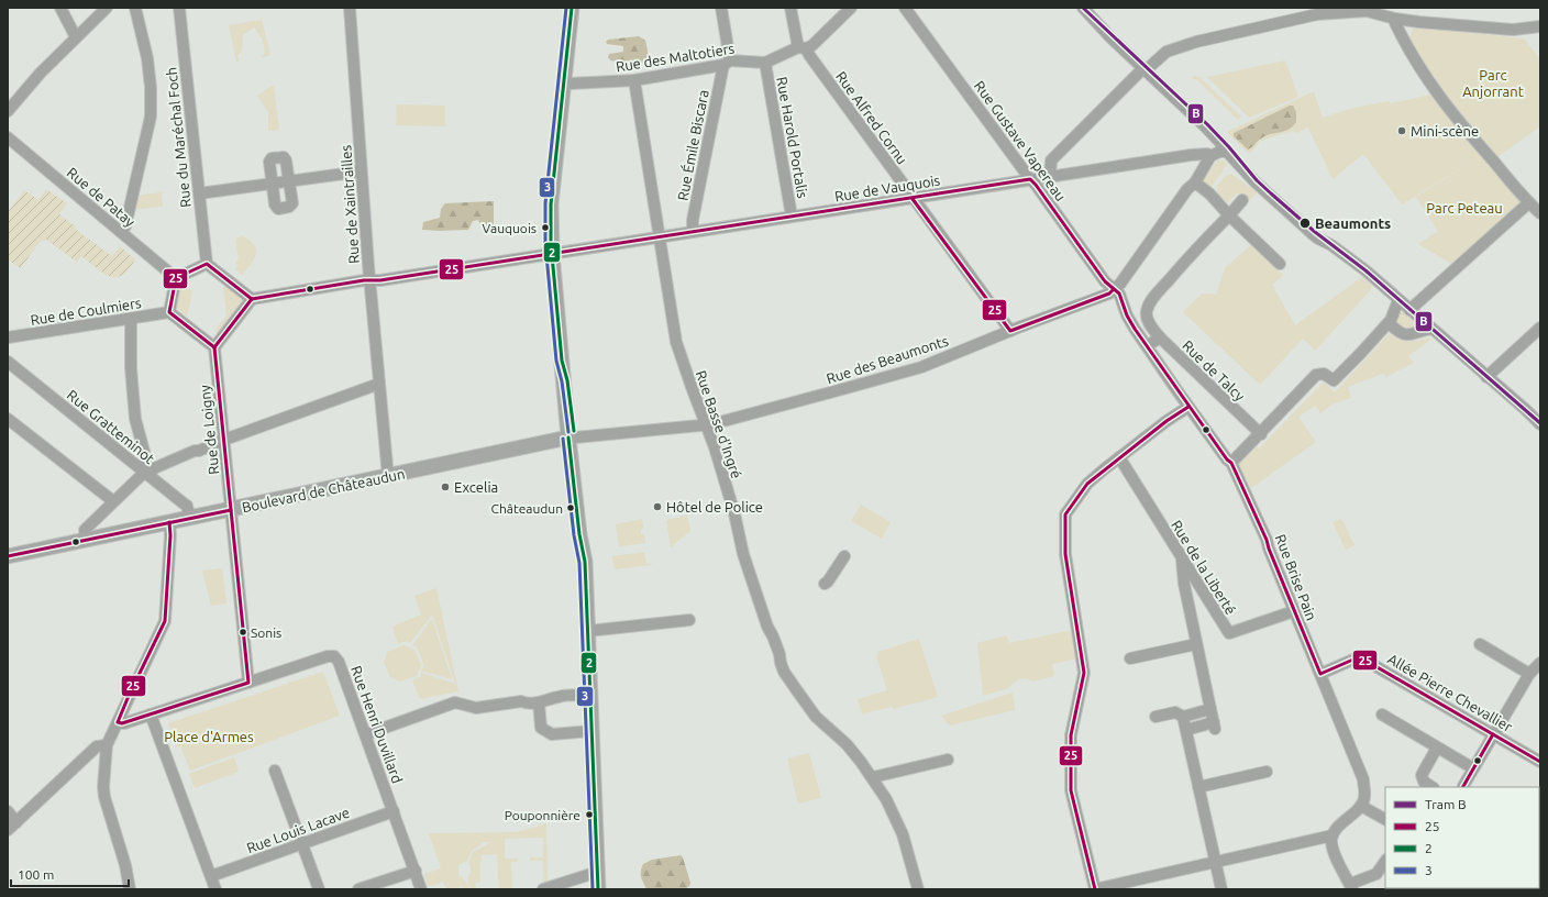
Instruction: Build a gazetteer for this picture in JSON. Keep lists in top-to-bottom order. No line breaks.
{"streets":{"main road":["Boulevard de Châteaudun"],"street":["Rue des Maltotiers","Rue Alfred Cornu","Rue du Maréchal Foch","Rue Harold Portalis","Rue Gustave Vapereau","Rue Émile Biscara","Rue de Vauquois","Rue de Patay","Rue de Xaintrailles","Rue de Coulmiers","Rue des Beaumonts","Rue de Talcy","Rue Basse d'Ingré","Rue Gratteminot","Rue de Loigny","Rue de la Liberté","Rue Brise Pain","Allée Pierre Chevallier","Rue Henri Duvillard","Rue Louis Lacave"]},"crossings":[["Rue des Maltotiers","Rue Alfred Cornu"],["Rue des Maltotiers","Rue Harold Portalis"],["Rue des Maltotiers","Rue Émile Biscara"],["Rue des Maltotiers","Rue Basse d'Ingré"],["Rue Alfred Cornu","Rue de Vauquois"],["Rue Alfred Cornu","Rue des Beaumonts"],["Rue Harold Portalis","Rue de Vauquois"],["Rue Gustave Vapereau","Rue de Vauquois"],["Rue Gustave Vapereau","Rue des Beaumonts"],["Rue Gustave Vapereau","Rue Brise Pain"],["Rue Émile Biscara","Rue de Vauquois"],["Rue de Vauquois","Rue des Beaumonts"],["Rue de Vauquois","Rue Basse d'Ingré"],["Rue de Xaintrailles","Boulevard de Châteaudun"],["Rue des Beaumonts","Rue Basse d'Ingré"],["Rue des Beaumonts","Boulevard de Châteaudun"],["Rue des Beaumonts","Rue Brise Pain"],["Rue Gratteminot","Boulevard de Châteaudun"],["Rue de Loigny","Boulevard de Châteaudun"],["Rue de Loigny","Rue Henri Duvillard"],["Rue de la Liberté","Rue Brise Pain"],["Rue Brise Pain","Allée Pierre Chevallier"],["Rue Henri Duvillard","Rue Louis Lacave"]],"parks":["Parc Anjorrant","Parc Peteau","Place d'Armes"],"places":["Mini-scène","Beaumonts","Vauquois","Excelia","Hôtel de Police","Châteaudun","Sonis","Pouponnière"],"lines":["tram line B","transit line 2","transit line 3","transit line 25"],"legend":["Tram B","25","2","3"],"scale_bar":"100 m"}
